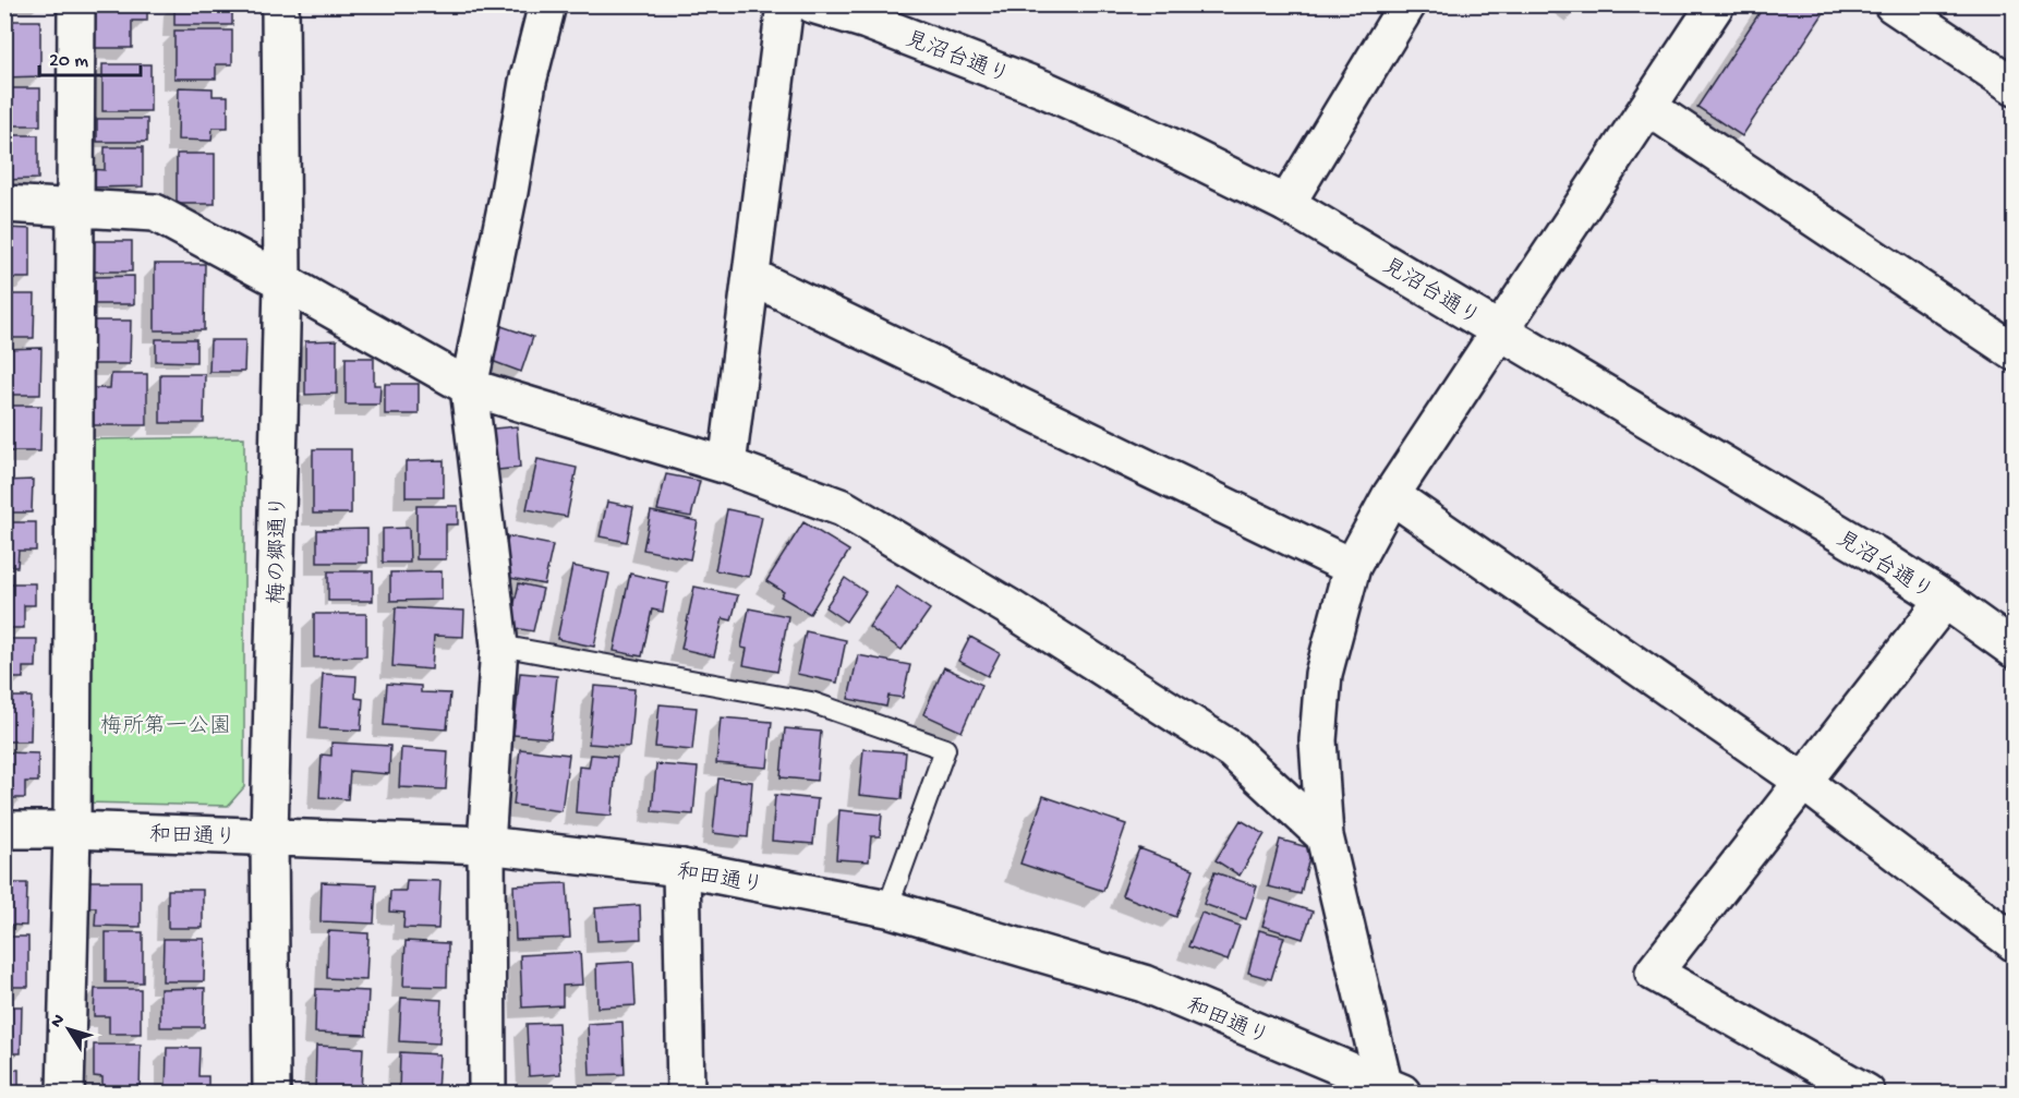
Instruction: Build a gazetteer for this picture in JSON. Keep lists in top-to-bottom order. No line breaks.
{"streets":{"street":["見沼台通り","梅の郷通り","和田通り"]},"crossings":[["梅の郷通り","和田通り"]],"parks":["梅所第一公園"],"scale_bar":"20 m","north":"top left"}
